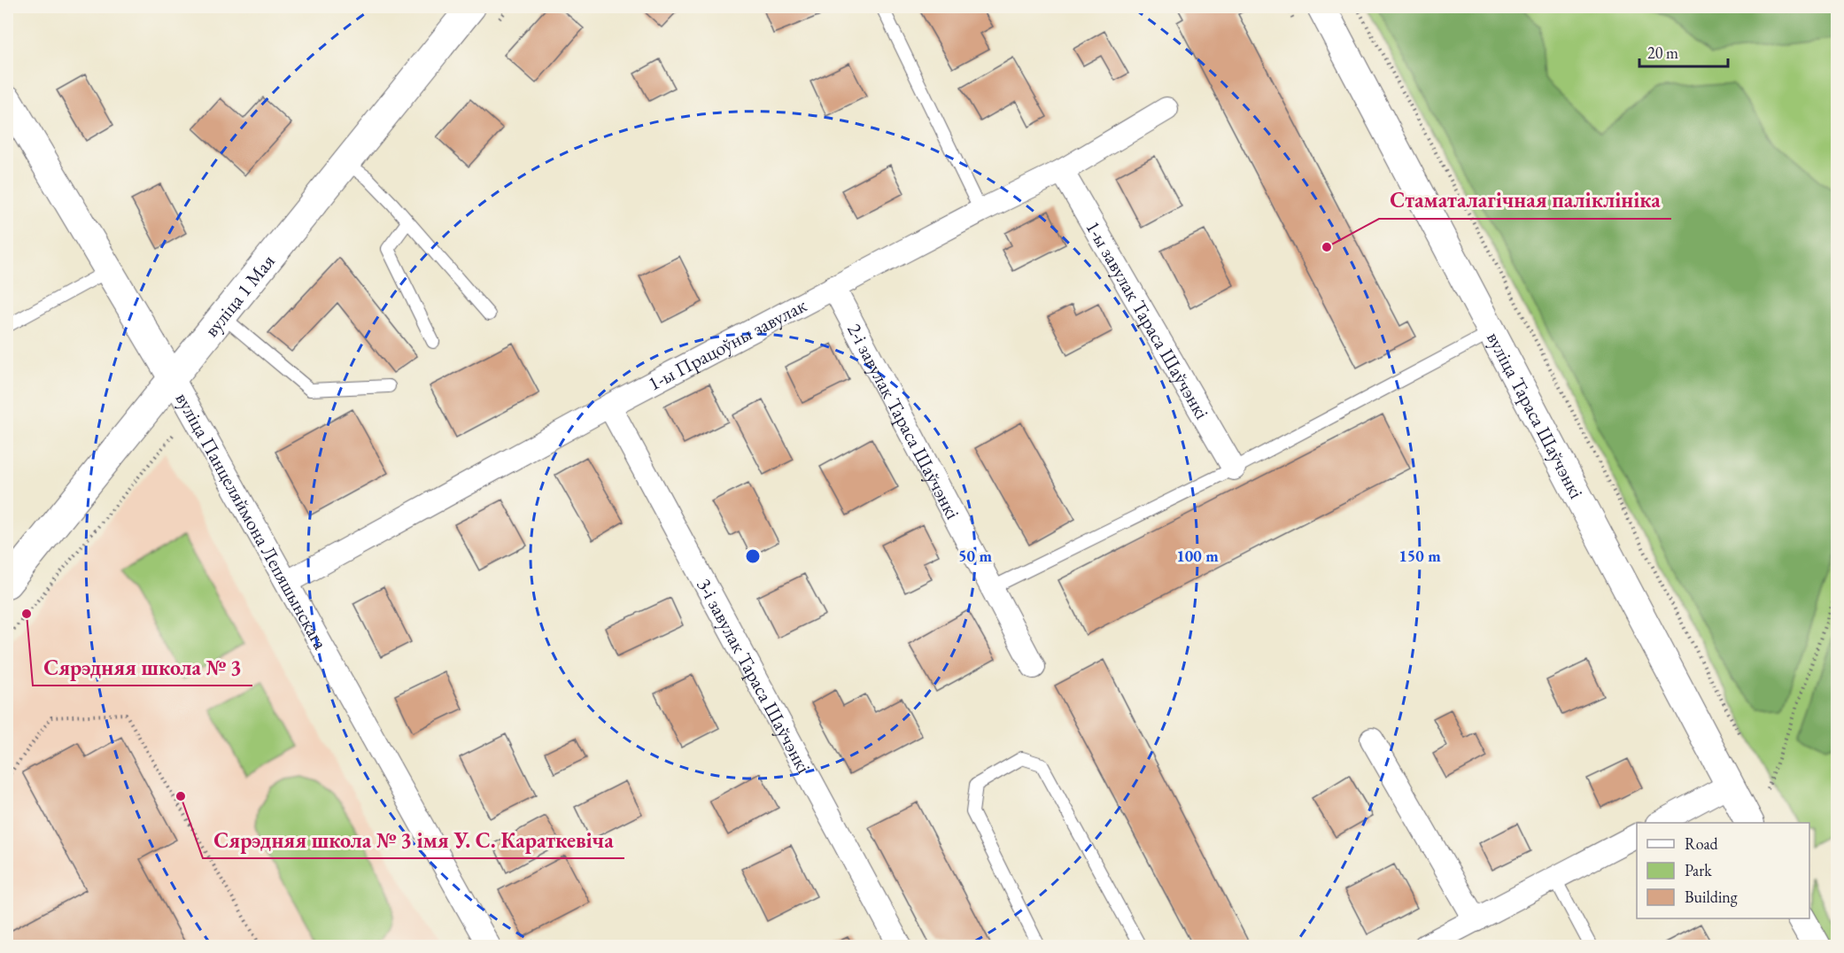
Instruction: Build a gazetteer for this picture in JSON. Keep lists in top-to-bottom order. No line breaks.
{"streets":{"street":["вуліца 1 Мая","1-ы завулак Тараса Шаўчэнкі","1-ы Працоўны завулак","вуліца Тараса Шаўчэнкі","2-і завулак Тараса Шаўчэнкі","вуліца Панцеляймона Лепяшынскага","3-і завулак Тараса Шаўчэнкі"]},"crossings":[["вуліца 1 Мая","вуліца Панцеляймона Лепяшынскага"],["1-ы завулак Тараса Шаўчэнкі","1-ы Працоўны завулак"],["1-ы Працоўны завулак","2-і завулак Тараса Шаўчэнкі"],["1-ы Працоўны завулак","вуліца Панцеляймона Лепяшынскага"],["1-ы Працоўны завулак","3-і завулак Тараса Шаўчэнкі"]],"places":["Стаматалагічная паліклініка","Сярэдняя школа № 3","Сярэдняя школа № 3 імя У. С. Караткевіча"],"legend":["Road","Park","Building"],"scale_bar":"20 m","rings":["50 m","100 m","150 m"]}
